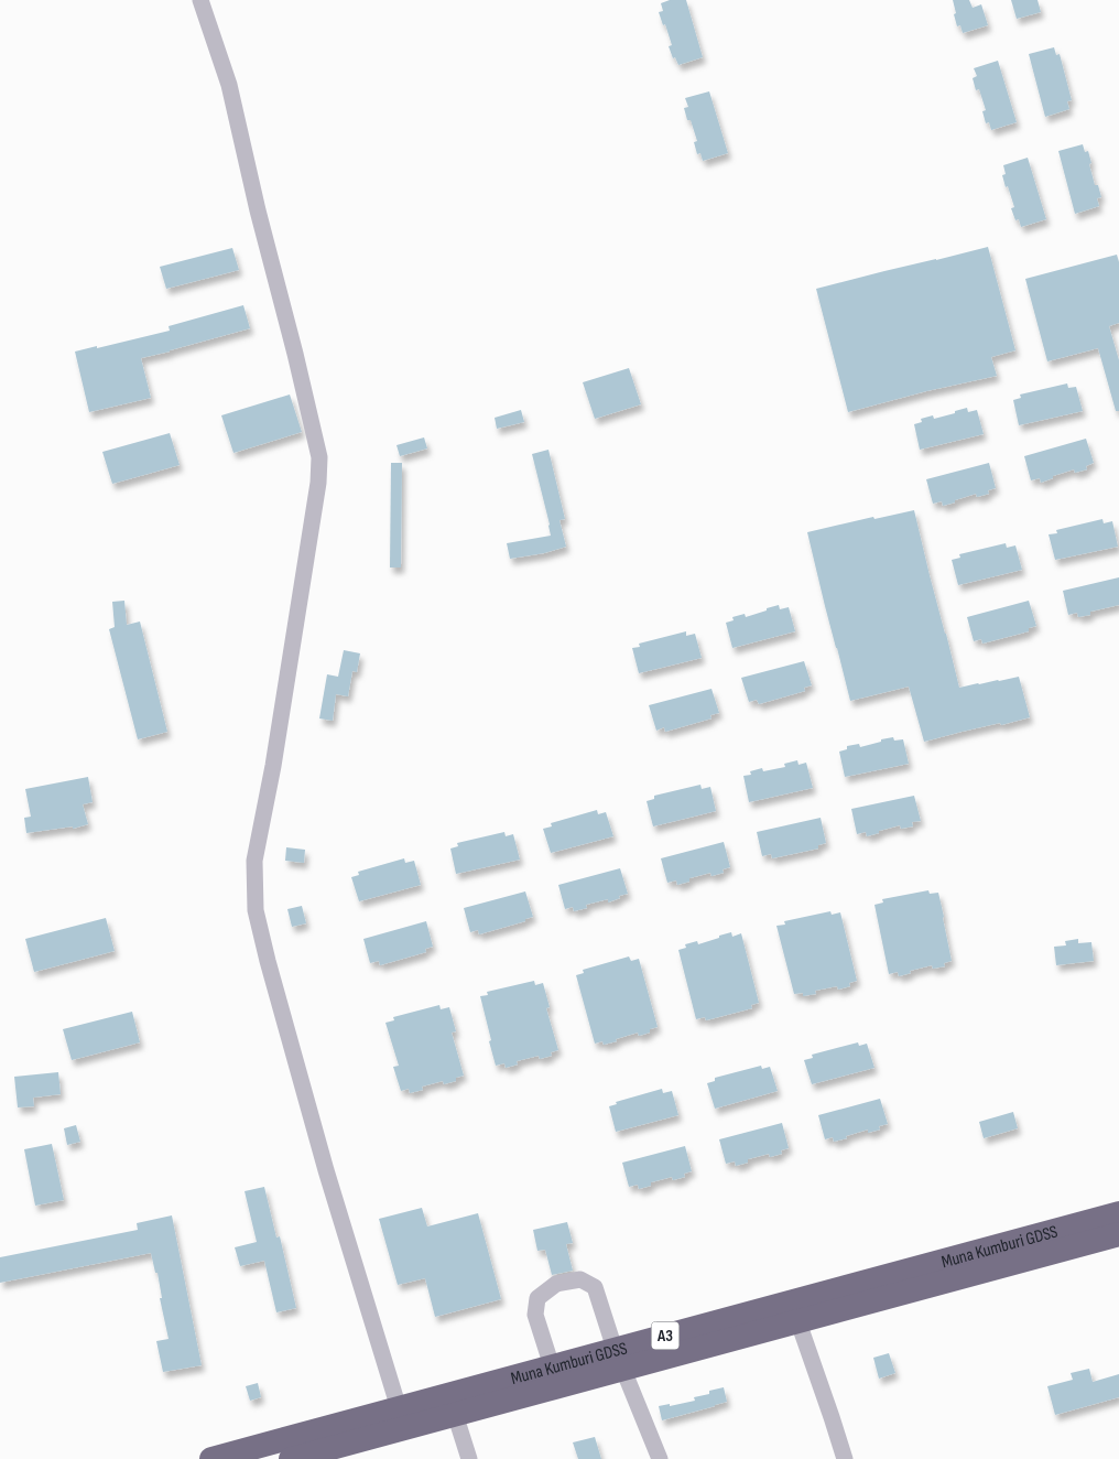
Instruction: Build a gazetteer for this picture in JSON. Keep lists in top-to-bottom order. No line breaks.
{"streets":{"highway":["Muna Kumburi GDSS","A3"]}}
